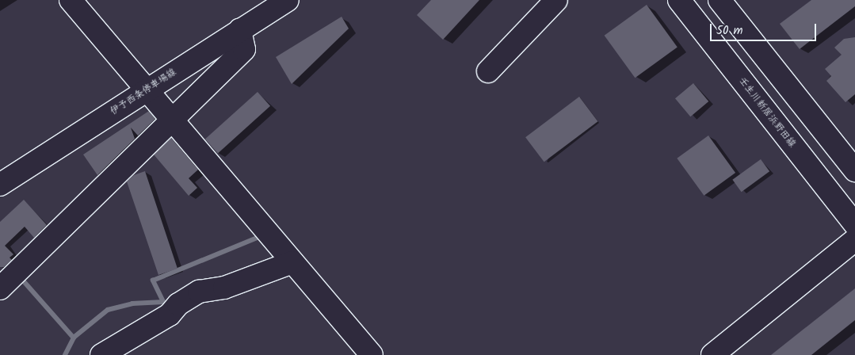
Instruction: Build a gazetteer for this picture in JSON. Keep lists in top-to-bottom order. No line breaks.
{"streets":{"street":["伊予西条停車場線","壬生川新居浜野田線"]},"scale_bar":"50 m"}
